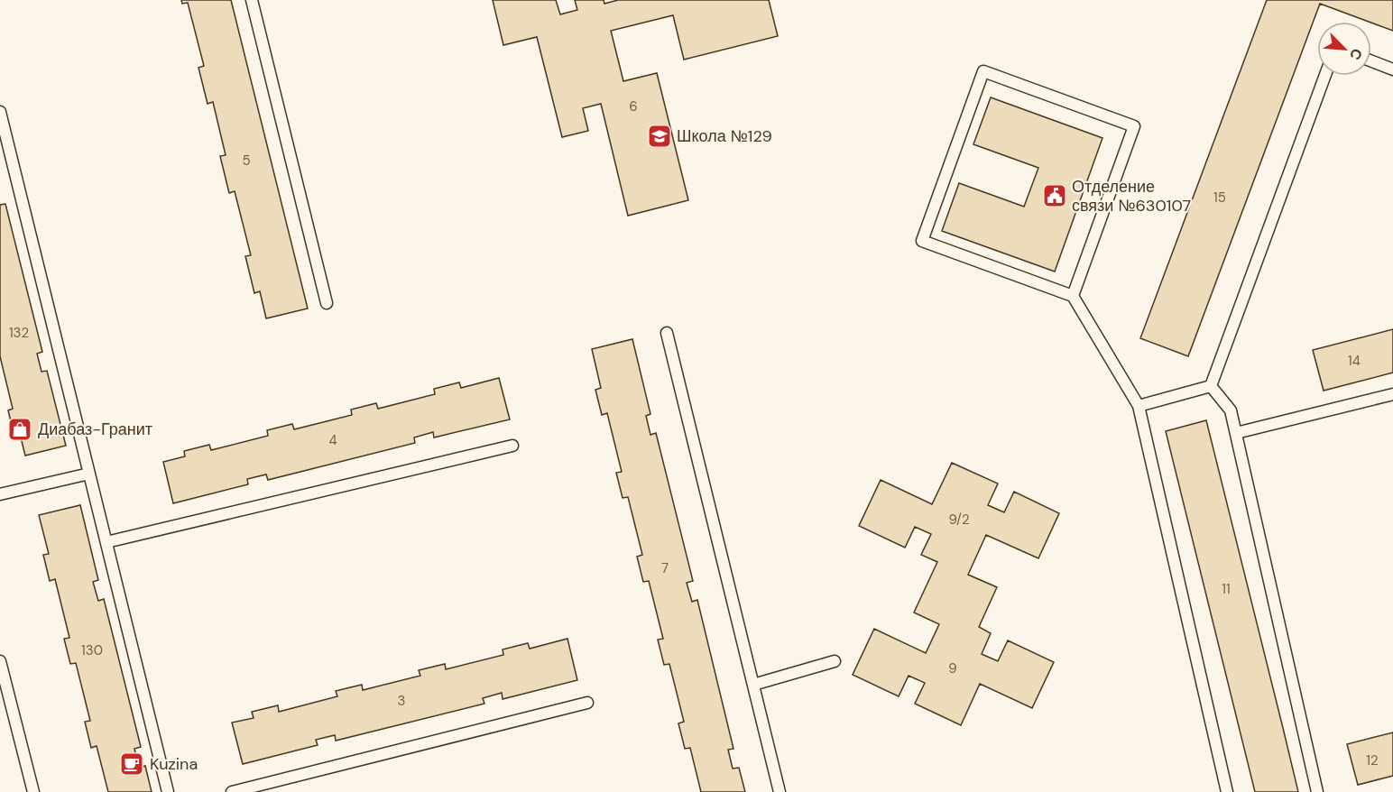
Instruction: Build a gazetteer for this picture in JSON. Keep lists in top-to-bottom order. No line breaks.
{"places":{"school or university":["Школа №129"],"public building":["Отделение связи №630107"],"shop":["Диабаз-Гранит"],"cafe":["Kuzina"]},"house_numbers":["6","5","15","132","14","4","9/2","7","11","130","9","3","12"],"north":"bottom right"}
